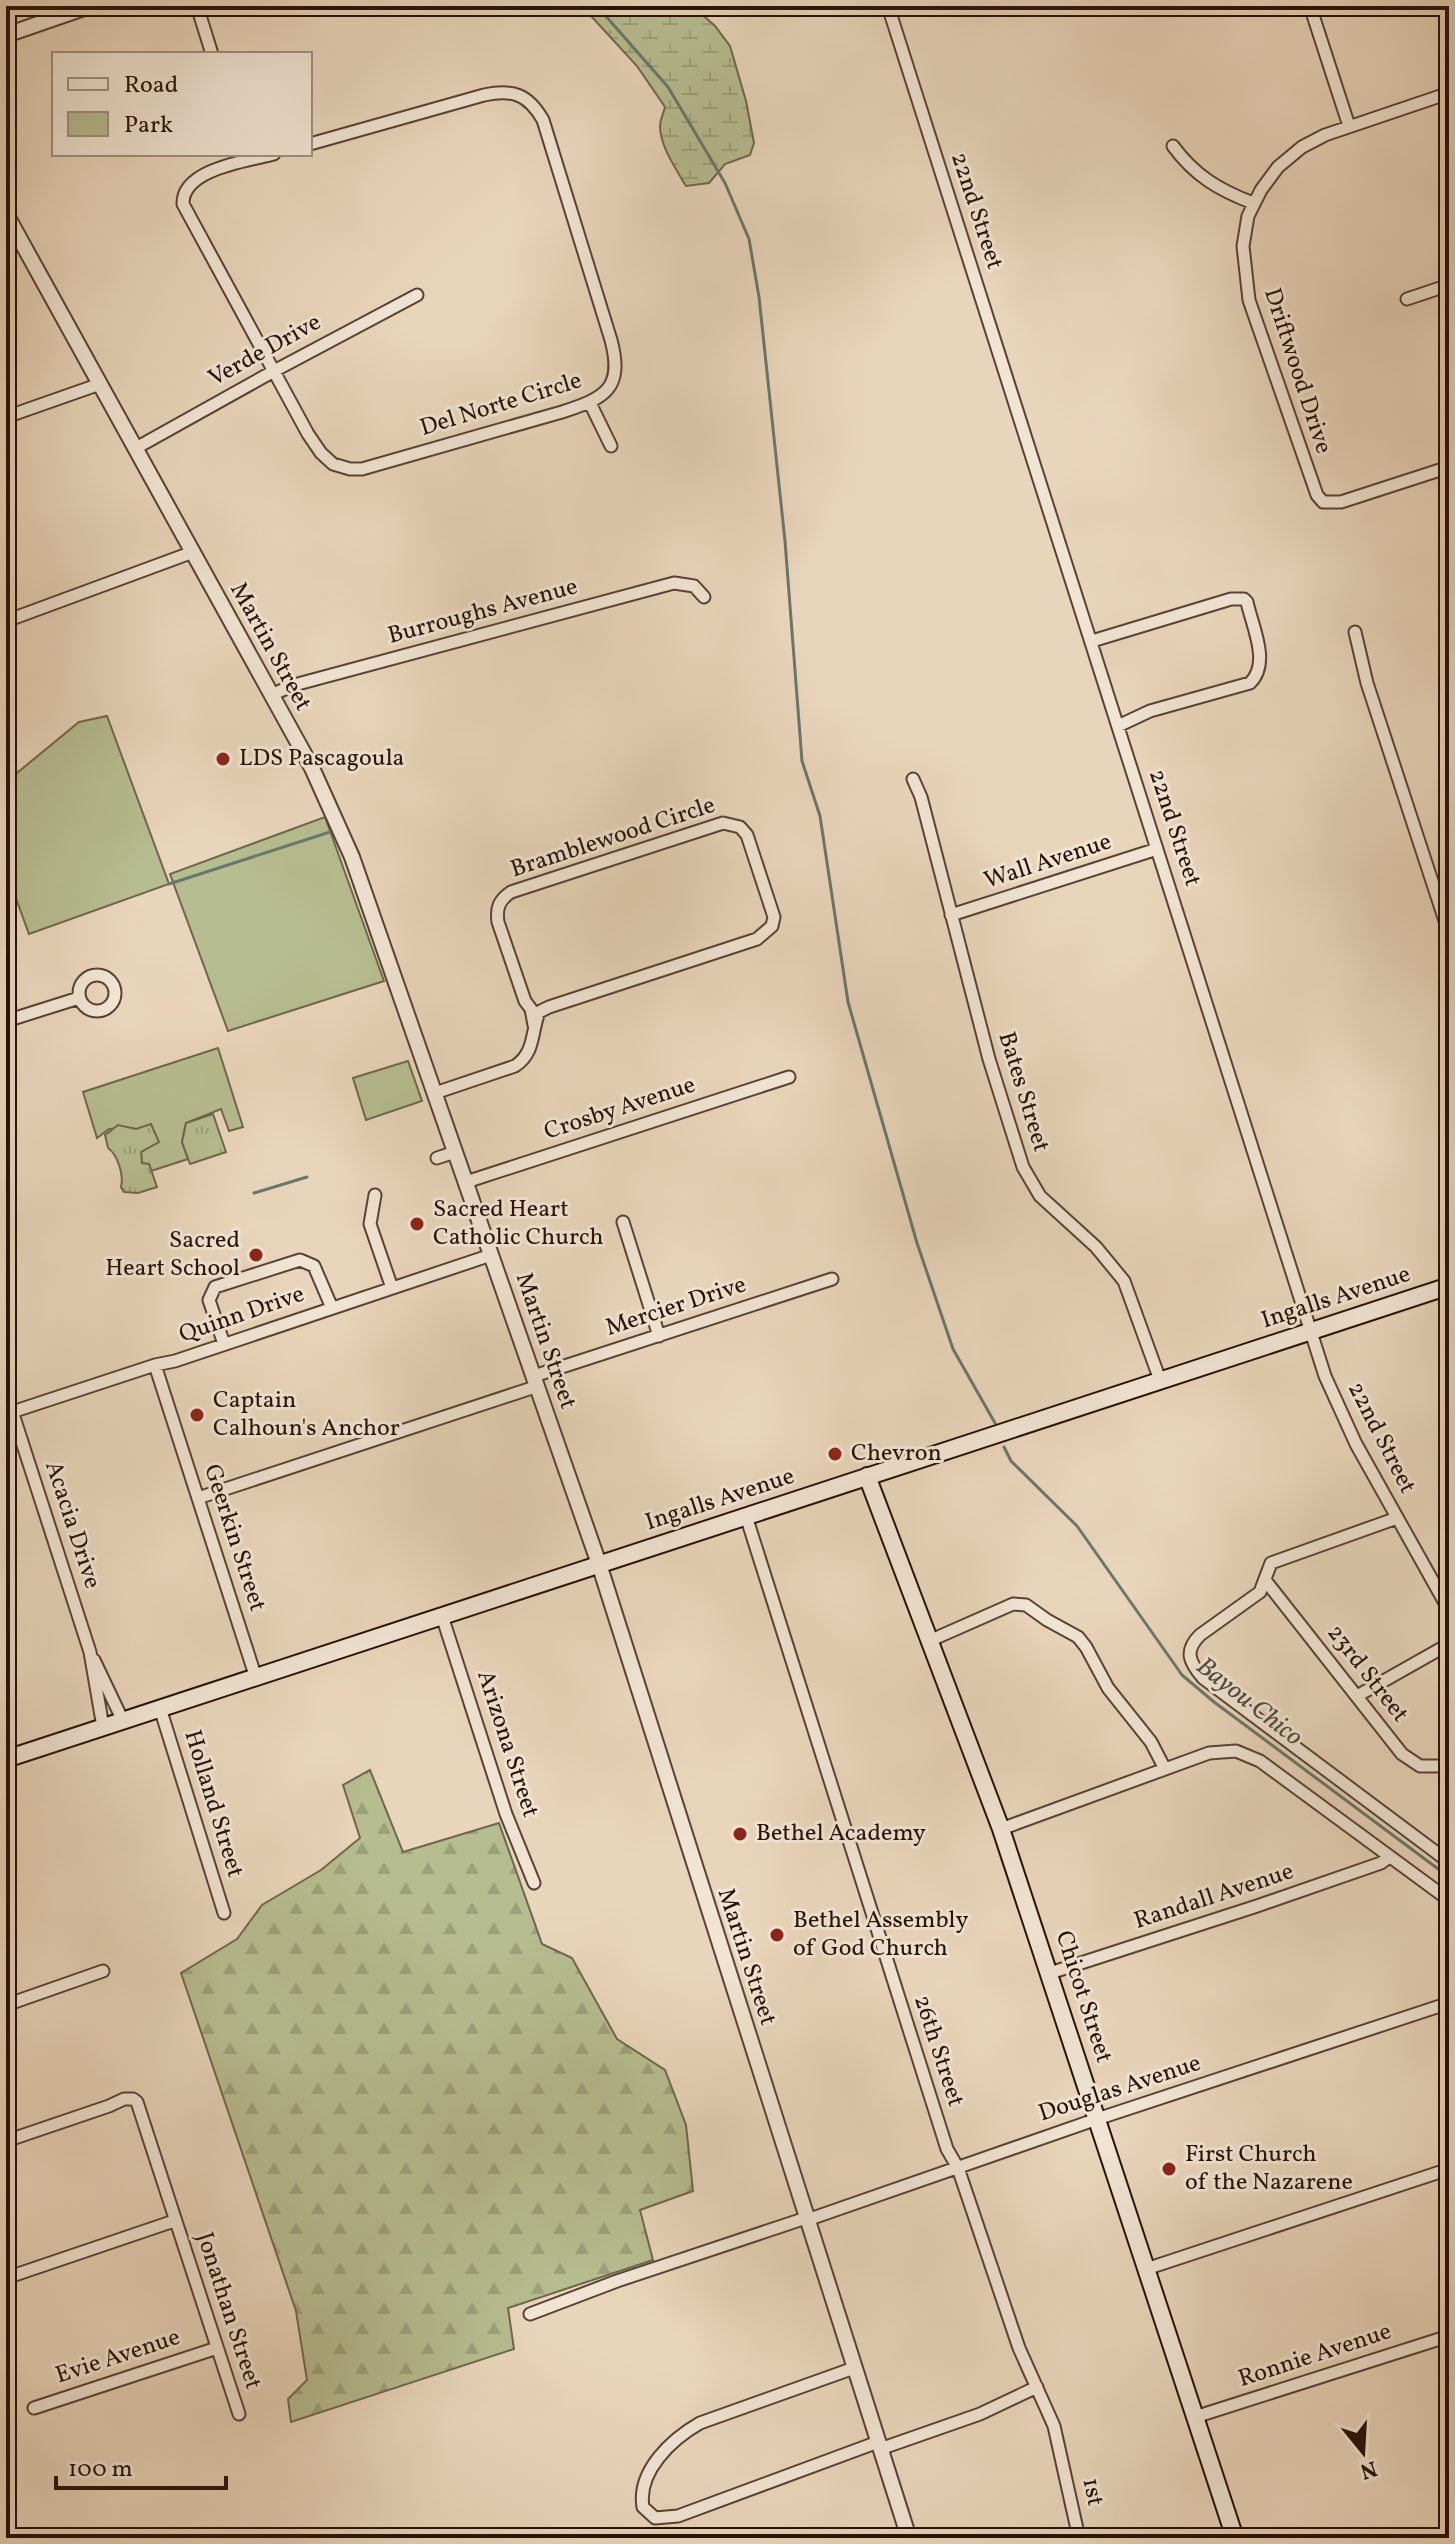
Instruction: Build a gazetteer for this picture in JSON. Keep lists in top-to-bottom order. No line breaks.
{"streets":{"main road":["Ingalls Avenue","Chicot Street"],"street":["22nd Street","Verde Drive","Driftwood Drive","Del Norte Circle","Burroughs Avenue","Martin Street","Bramblewood Circle","Wall Avenue","Bates Street","Crosby Avenue","Mercier Drive","Quinn Drive","Acacia Drive","Geerkin Street","23rd Street","Arizona Street","Holland Street","Randall Avenue","26th Street","Douglas Avenue","Jonathan Street","Ronnie Avenue","Evie Avenue","1st"]},"crossings":[["22nd Street","Wall Avenue"],["22nd Street","Ingalls Avenue"],["Verde Drive","Del Norte Circle"],["Verde Drive","Martin Street"],["Burroughs Avenue","Martin Street"],["Martin Street","Bramblewood Circle"],["Martin Street","Crosby Avenue"],["Martin Street","Ingalls Avenue"],["Martin Street","Mercier Drive"],["Martin Street","Quinn Drive"],["Martin Street","Douglas Avenue"],["Wall Avenue","Bates Street"],["Bates Street","Ingalls Avenue"],["Ingalls Avenue","Acacia Drive"],["Ingalls Avenue","Geerkin Street"],["Ingalls Avenue","Arizona Street"],["Ingalls Avenue","Holland Street"],["Ingalls Avenue","Chicot Street"],["Ingalls Avenue","26th Street"],["Mercier Drive","Geerkin Street"],["Quinn Drive","Acacia Drive"],["Quinn Drive","Geerkin Street"],["Randall Avenue","Chicot Street"],["Chicot Street","Douglas Avenue"],["Chicot Street","Ronnie Avenue"],["26th Street","Douglas Avenue"],["26th Street","1st"],["Jonathan Street","Evie Avenue"]],"water":["Bayou Chico"],"places":["LDS Pascagoula","Sacred Heart Catholic Church","Sacred Heart School","Captain Calhoun's Anchor","Chevron","Bethel Academy","Bethel Assembly of God Church","First Church of the Nazarene"],"legend":["Road","Park"],"scale_bar":"100 m","north":"bottom"}
